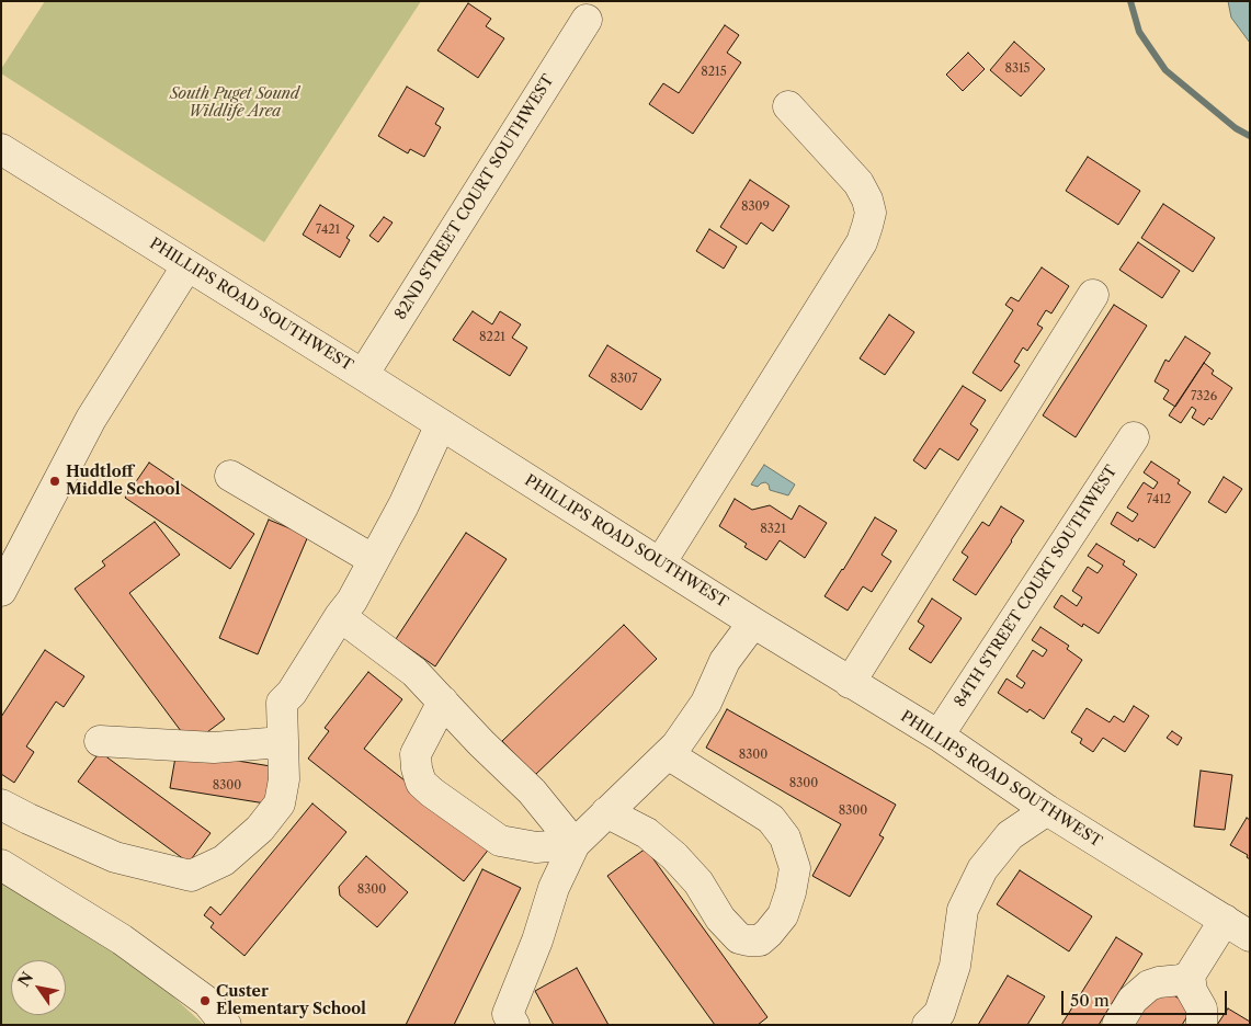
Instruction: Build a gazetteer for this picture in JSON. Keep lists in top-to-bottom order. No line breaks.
{"streets":{"street":["82ND STREET COURT SOUTHWEST","PHILLIPS ROAD SOUTHWEST","84TH STREET COURT SOUTHWEST"]},"crossings":[["82ND STREET COURT SOUTHWEST","PHILLIPS ROAD SOUTHWEST"],["PHILLIPS ROAD SOUTHWEST","84TH STREET COURT SOUTHWEST"]],"parks":["South Puget Sound Wildlife Area"],"places":["Hudtloff Middle School","Custer Elementary School"],"house_numbers":["8315","8215","8309","7421","8221","8307","7326","7412","8321","8300","8300","8300","8300","8300"],"scale_bar":"50 m","north":"top left"}
